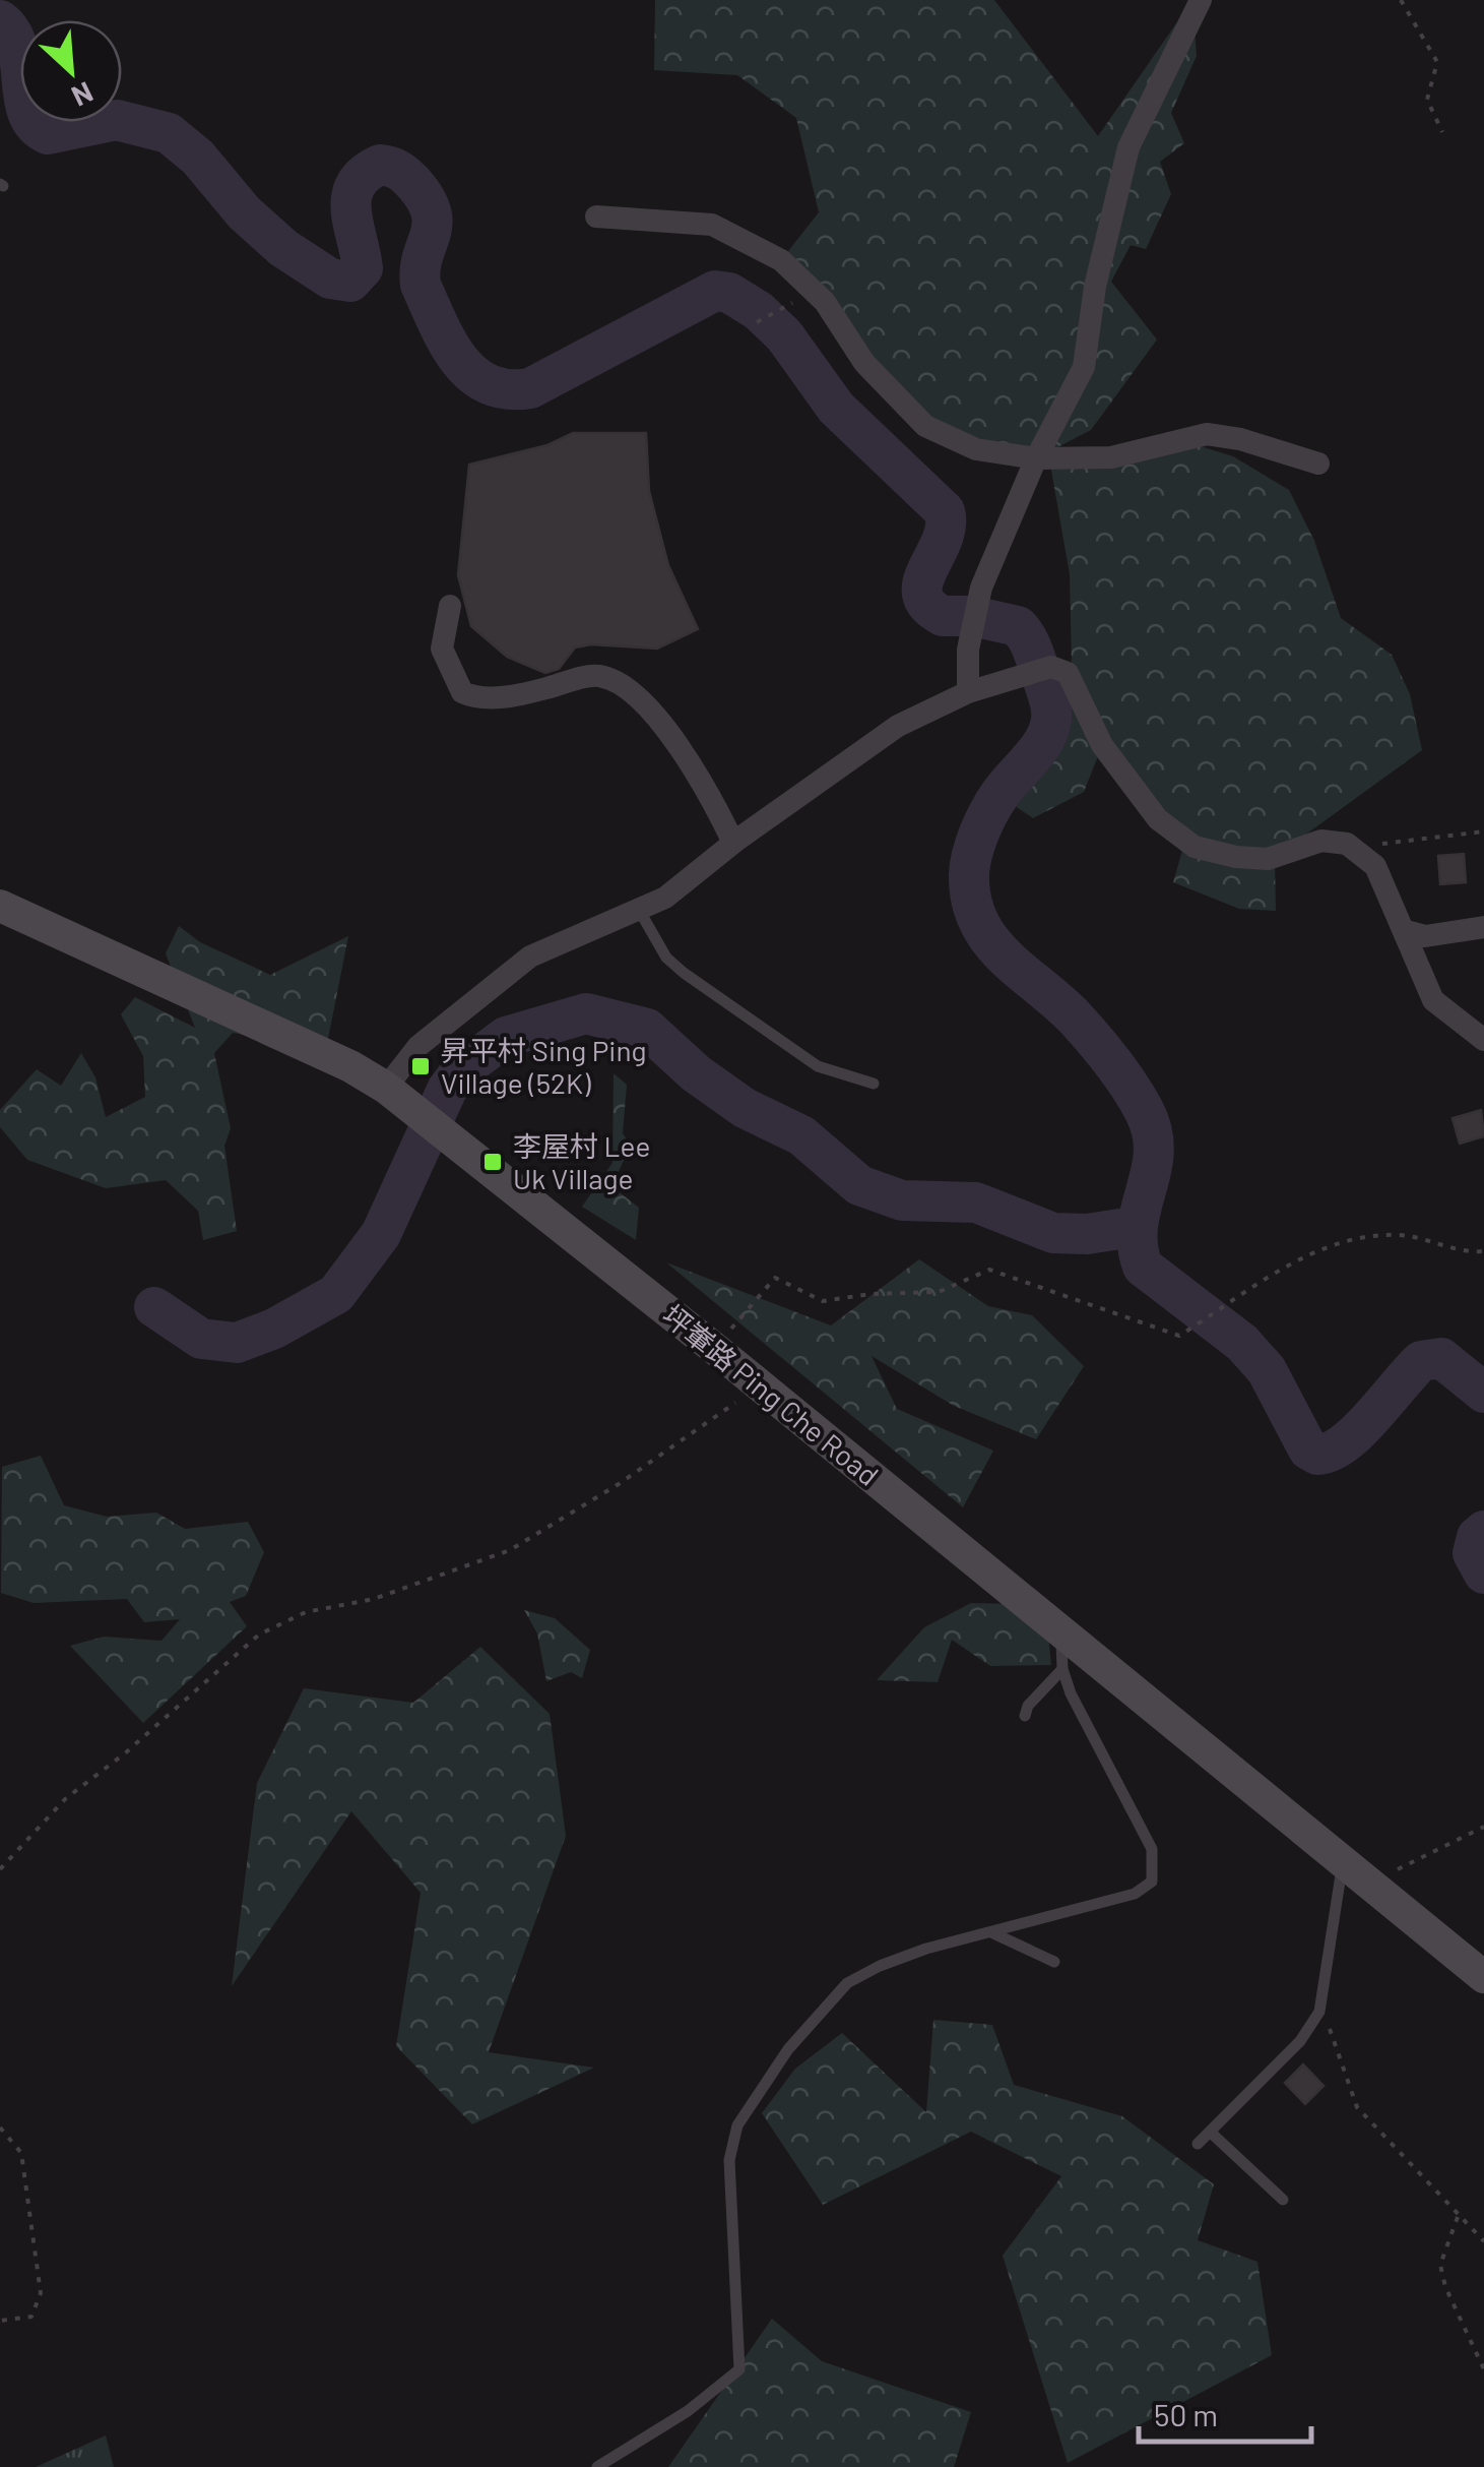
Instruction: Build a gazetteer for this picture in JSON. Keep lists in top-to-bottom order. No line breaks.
{"streets":{"street":["坪輋路 Ping Che Road"]},"places":{"transit":["昇平村 Sing Ping Village (52K)","李屋村 Lee Uk Village"]},"scale_bar":"50 m","north":"bottom right"}
